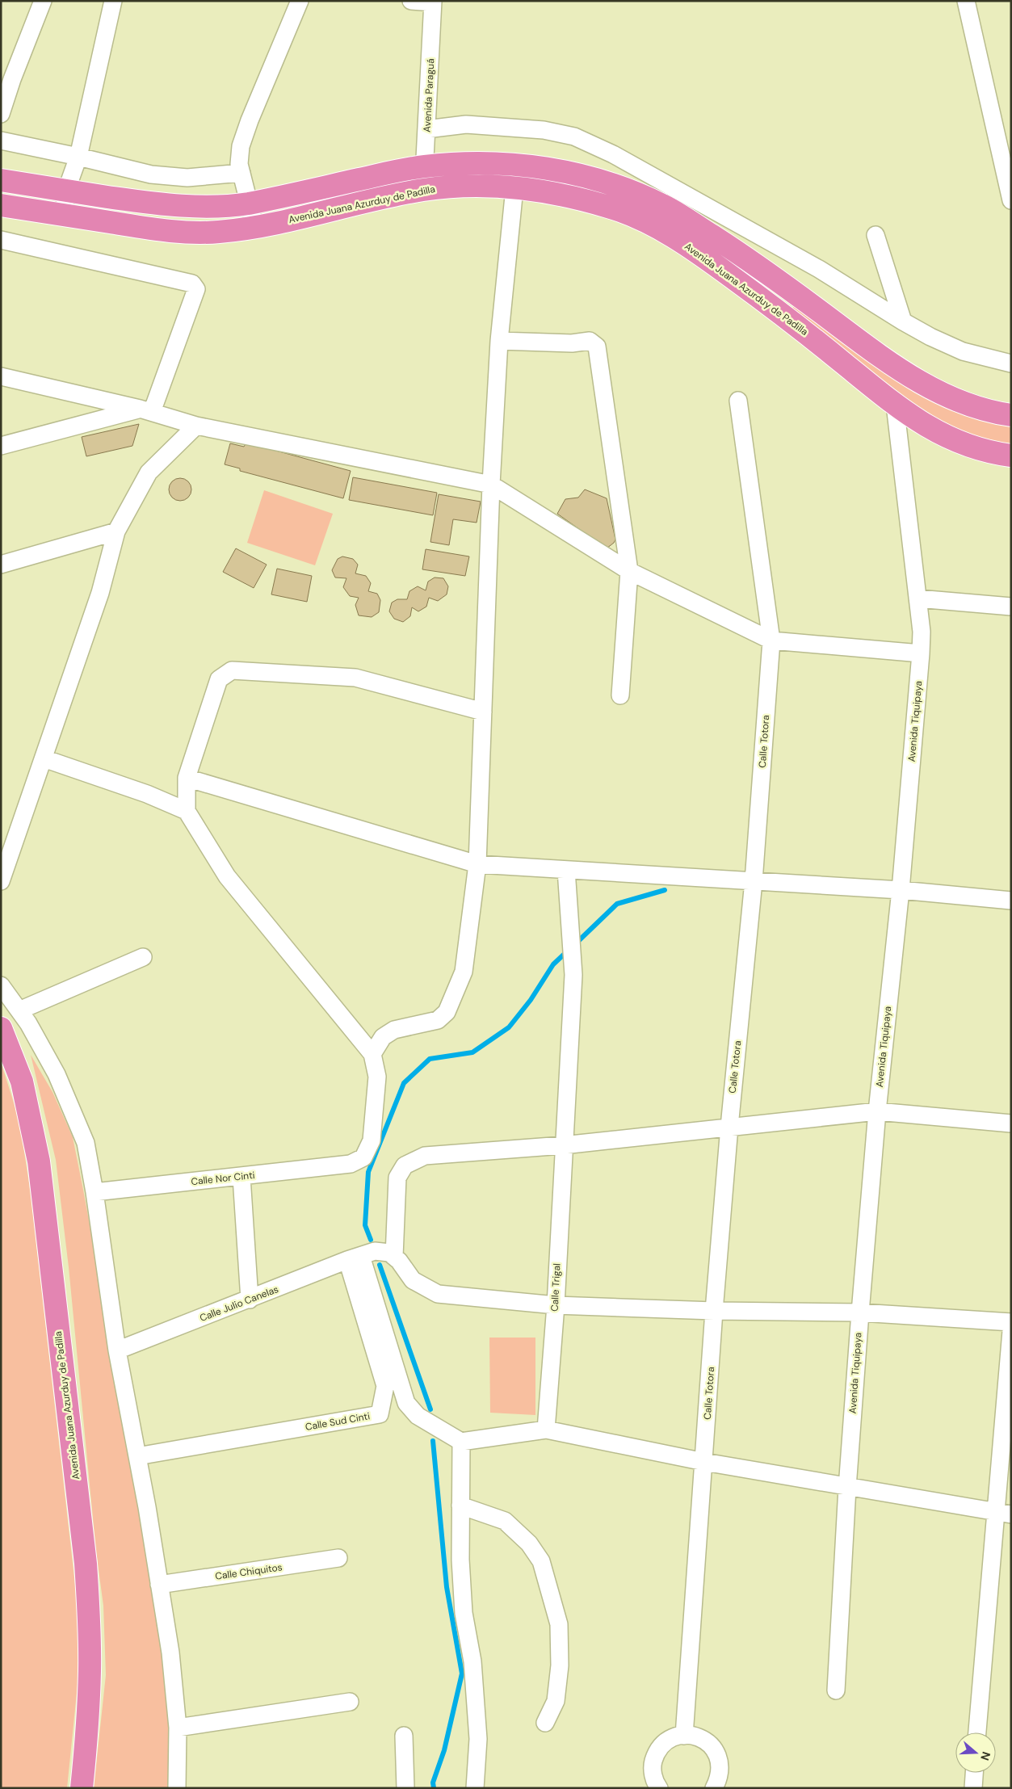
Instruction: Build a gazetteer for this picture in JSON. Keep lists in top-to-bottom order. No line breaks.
{"streets":{"highway":["Avenida Juana Azurduy de Padilla"],"street":["Avenida Paraguá","Avenida Tiquipaya","Calle Totora","Calle Nor Cinti","Calle Trigal","Calle Julio Canelas","Calle Sud Cinti","Calle Chiquitos"]},"crossings":[["Avenida Paraguá","Avenida Juana Azurduy de Padilla"],["Avenida Juana Azurduy de Padilla","Avenida Tiquipaya"],["Calle Julio Canelas","Calle Sud Cinti"]],"north":"right"}
